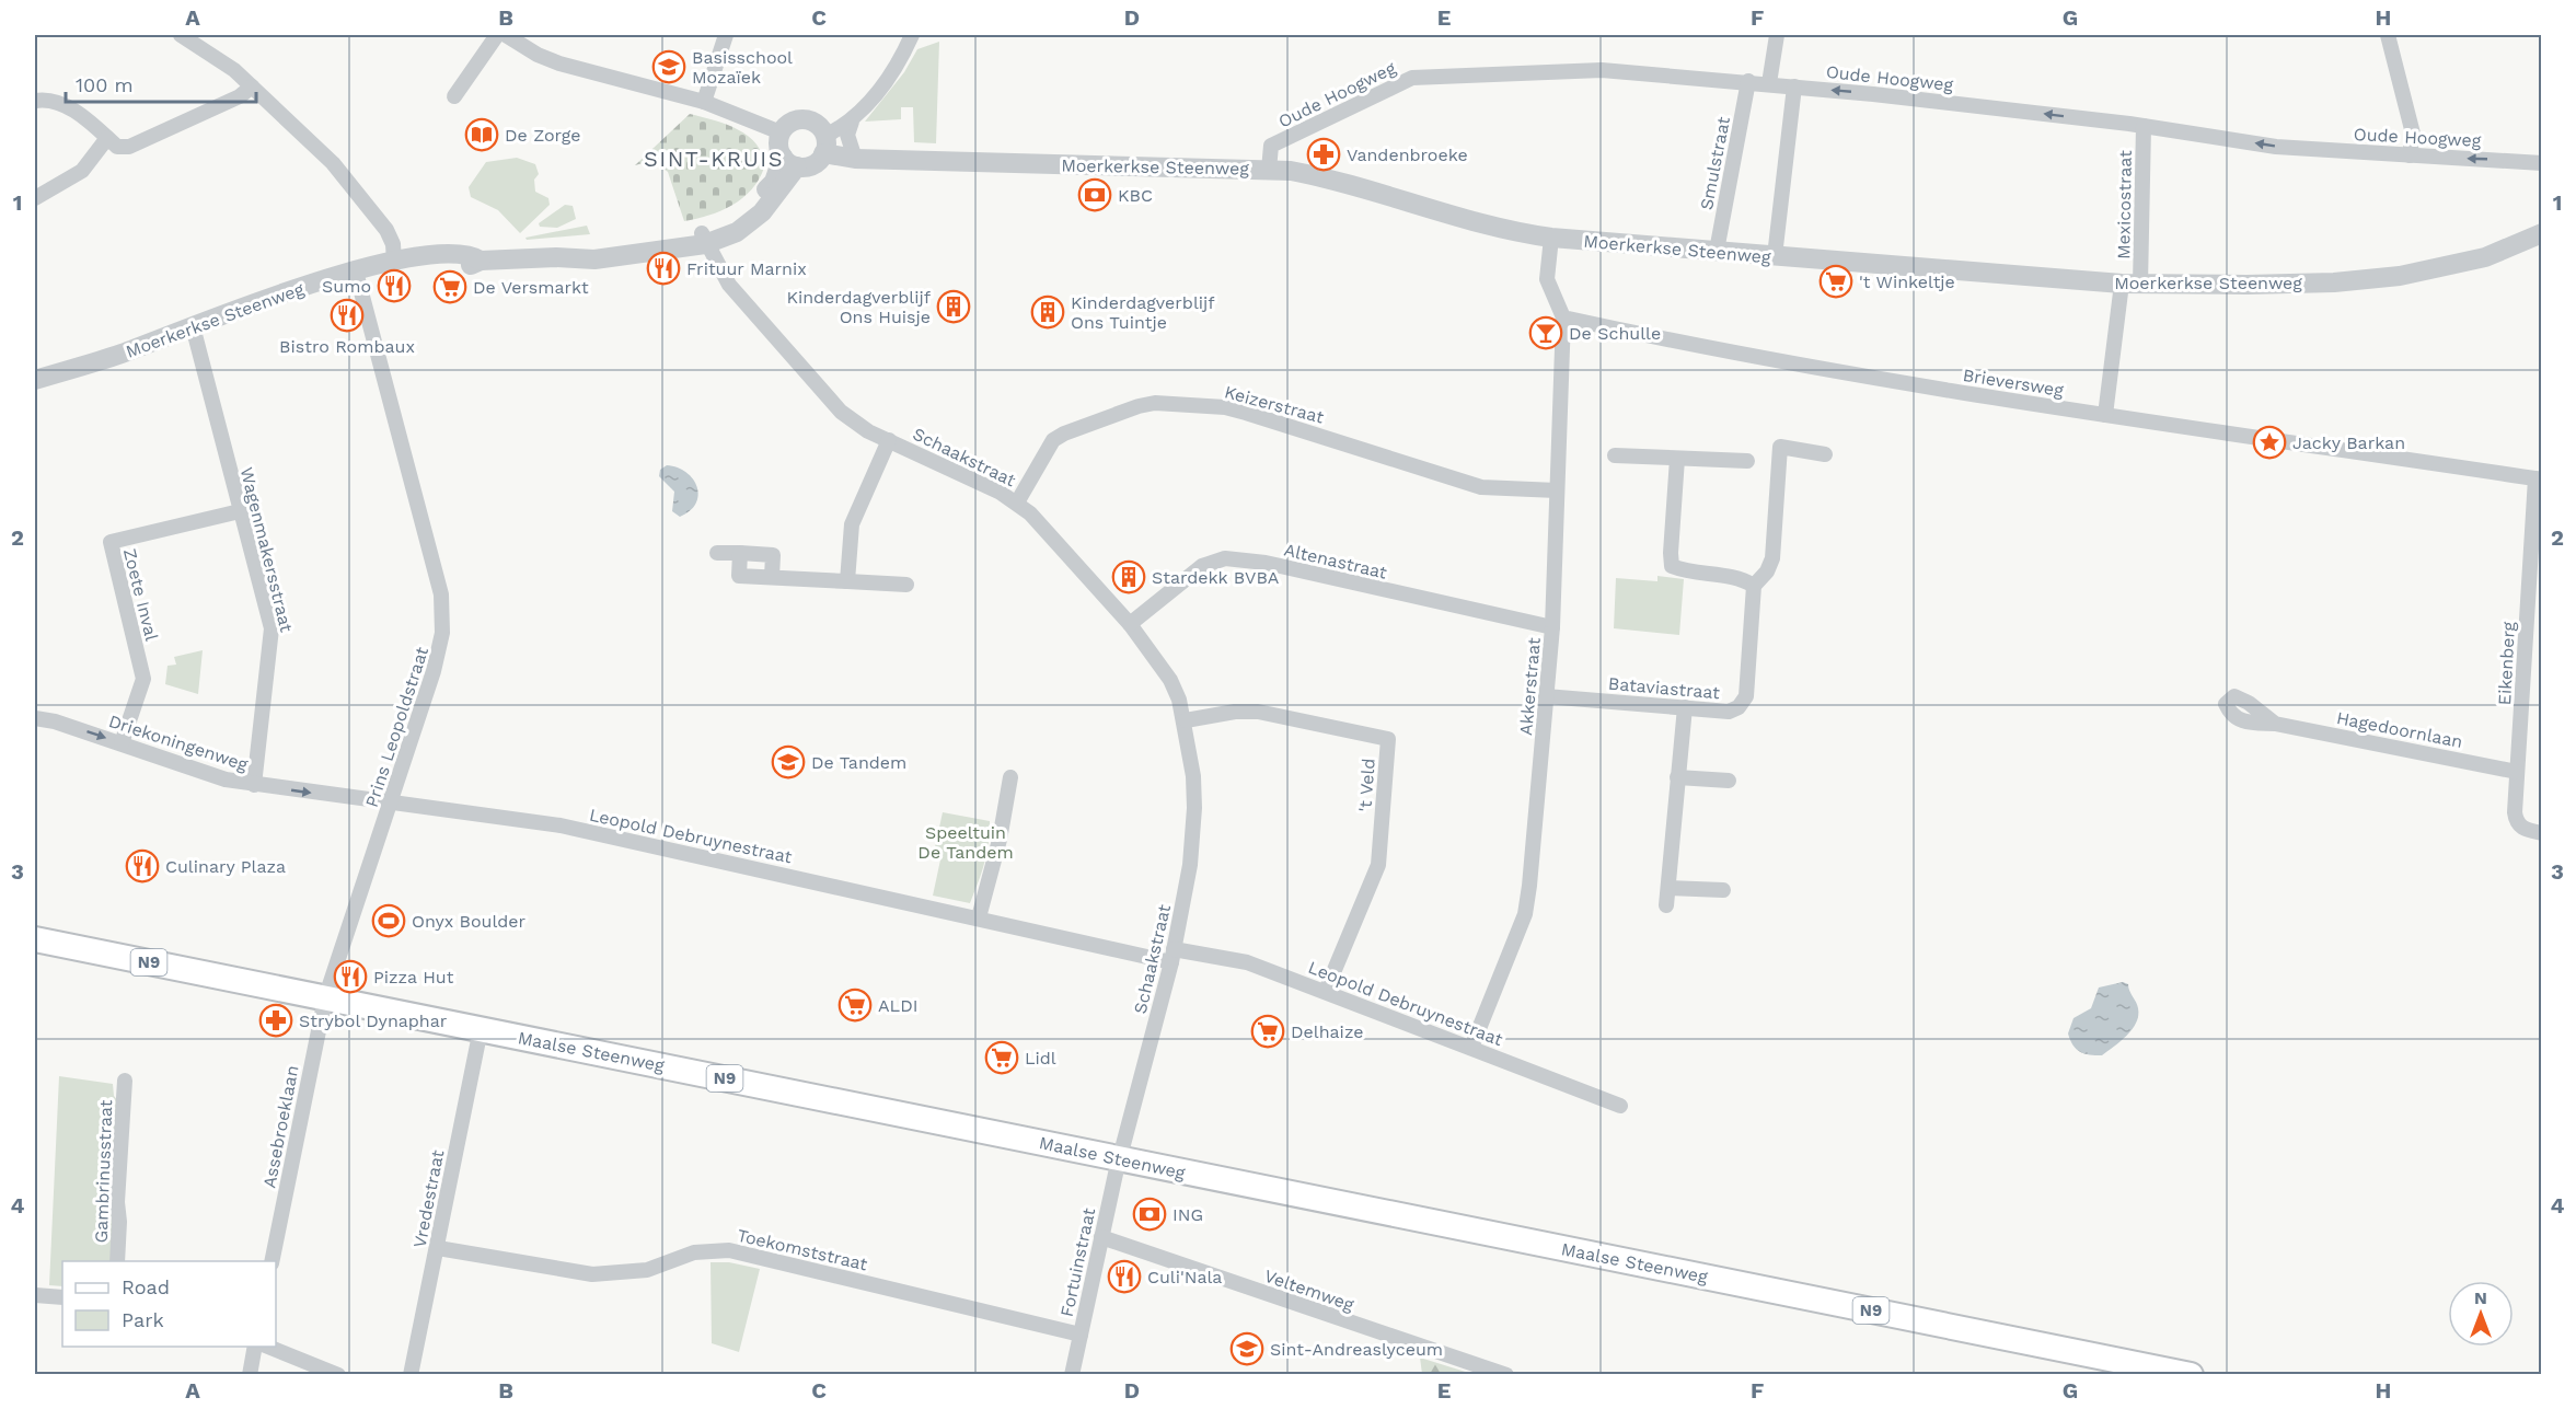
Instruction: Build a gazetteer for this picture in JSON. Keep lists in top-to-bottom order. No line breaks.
{"streets":{"main road":["N9","Maalse Steenweg"],"street":["Oude Hoogweg","Smulstraat","Moerkerkse Steenweg","Mexicostraat","Brieversweg","Keizerstraat","Schaakstraat","Wagenmakersstraat","Altenastraat","Zoete Inval","Eikenberg","Akkerstraat","Bataviastraat","Prins Leopoldstraat","Hagedoornlaan","Driekoningenweg","'t Veld","Leopold Debruynestraat","Assebroeklaan","Gambrinusstraat","Vredestraat","Toekomststraat","Fortuinstraat","Veltemweg"]},"crossings":[["Oude Hoogweg","Smulstraat"],["Oude Hoogweg","Moerkerkse Steenweg"],["Oude Hoogweg","Mexicostraat"],["Smulstraat","Moerkerkse Steenweg"],["Moerkerkse Steenweg","Mexicostraat"],["Moerkerkse Steenweg","Schaakstraat"],["Moerkerkse Steenweg","Wagenmakersstraat"],["Moerkerkse Steenweg","Prins Leopoldstraat"],["Mexicostraat","Brieversweg"],["Brieversweg","Eikenberg"],["Brieversweg","Akkerstraat"],["Keizerstraat","Schaakstraat"],["Keizerstraat","Akkerstraat"],["Schaakstraat","Altenastraat"],["Schaakstraat","'t Veld"],["Schaakstraat","Leopold Debruynestraat"],["Schaakstraat","Maalse Steenweg"],["Schaakstraat","Fortuinstraat"],["Wagenmakersstraat","Zoete Inval"],["Wagenmakersstraat","Driekoningenweg"],["Altenastraat","Akkerstraat"],["Zoete Inval","Driekoningenweg"],["Eikenberg","Hagedoornlaan"],["Akkerstraat","Bataviastraat"],["Akkerstraat","Leopold Debruynestraat"],["Prins Leopoldstraat","Driekoningenweg"],["Prins Leopoldstraat","Leopold Debruynestraat"],["Prins Leopoldstraat","Maalse Steenweg"],["Prins Leopoldstraat","Assebroeklaan"],["Driekoningenweg","Leopold Debruynestraat"],["'t Veld","Leopold Debruynestraat"],["Maalse Steenweg","Assebroeklaan"],["Maalse Steenweg","Vredestraat"],["Maalse Steenweg","Fortuinstraat"],["Vredestraat","Toekomststraat"],["Toekomststraat","Fortuinstraat"],["Fortuinstraat","Veltemweg"]],"one_way":["Oude Hoogweg","Driekoningenweg"],"districts":["SINT-KRUIS"],"parks":["Speeltuin De Tandem"],"places":{"school or university":["Basisschool Mozaïek","De Tandem","Sint-Andreaslyceum"],"library":["De Zorge"],"pharmacy":["Vandenbroeke","Strybol Dynaphar"],"bank":["KBC","ING"],"restaurant":["Frituur Marnix","Sumo","Bistro Rombaux","Culinary Plaza","Pizza Hut","Culi'Nala"],"supermarket":["'t Winkeltje","De Versmarkt","ALDI","Delhaize","Lidl"],"building":["Kinderdagverblijf Ons Huisje","Kinderdagverblijf Ons Tuintje","Stardekk BVBA"],"bar":["De Schulle"],"place":["Jacky Barkan"],"sports":["Onyx Boulder"]},"legend":["Road","Park"],"scale_bar":"100 m","north":"top","grid":{"columns":["A","B","C","D","E","F","G","H"],"rows":["1","2","3","4"]}}
